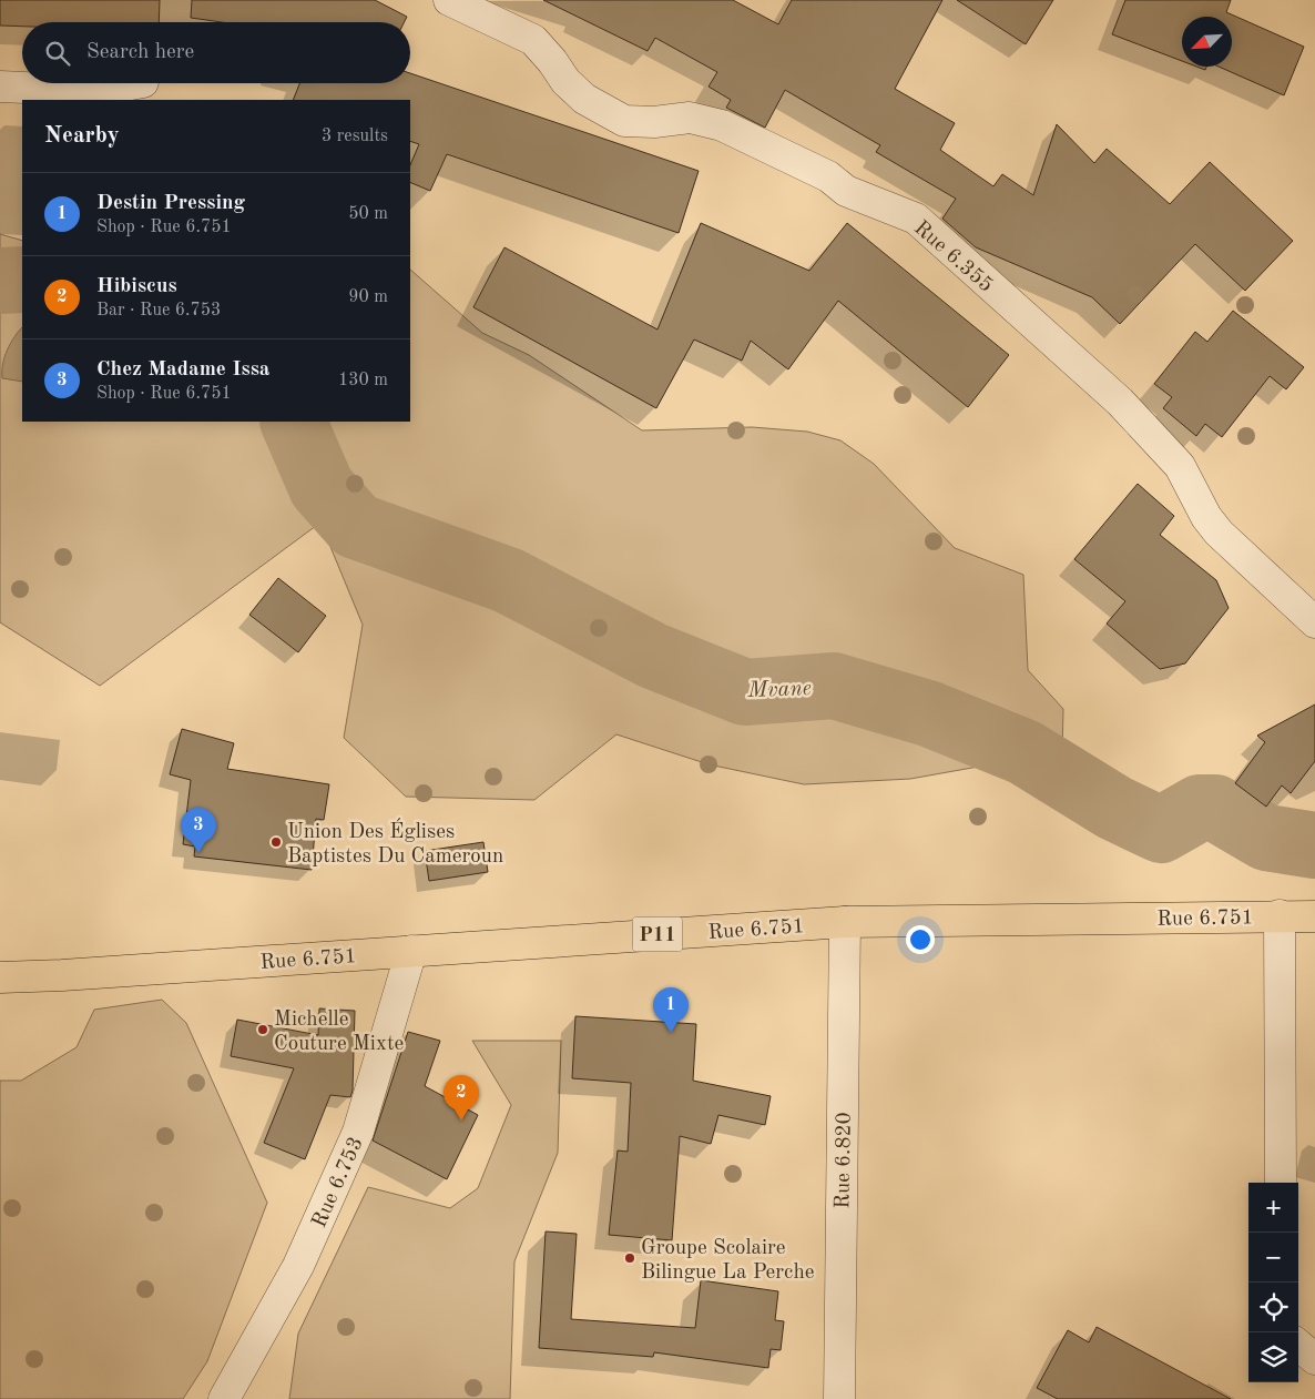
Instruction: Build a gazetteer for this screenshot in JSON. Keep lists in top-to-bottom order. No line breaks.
{"streets":{"main road":["Rue 6.751","P11"],"street":["Rue 6.355","Rue 6.820","Rue 6.753"]},"crossings":[["Rue 6.751","Rue 6.820"],["Rue 6.751","Rue 6.753"]],"water":["Mvane"],"places":["Union Des Églises Baptistes Du Cameroun","Michelle Couture Mixte","Groupe Scolaire Bilingue La Perche"],"north":"bottom left","page":{"search":"Search here","heading":["Nearby","3 results"],"list":[{"mark":"1","name":"Destin Pressing","note":"Shop · Rue 6.751","value":"50 m"},{"mark":"2","name":"Hibiscus","note":"Bar · Rue 6.753","value":"90 m"},{"mark":"3","name":"Chez Madame Issa","note":"Shop · Rue 6.751","value":"130 m"}],"pins":["3","1","2"],"map_buttons":["+","−"]}}
